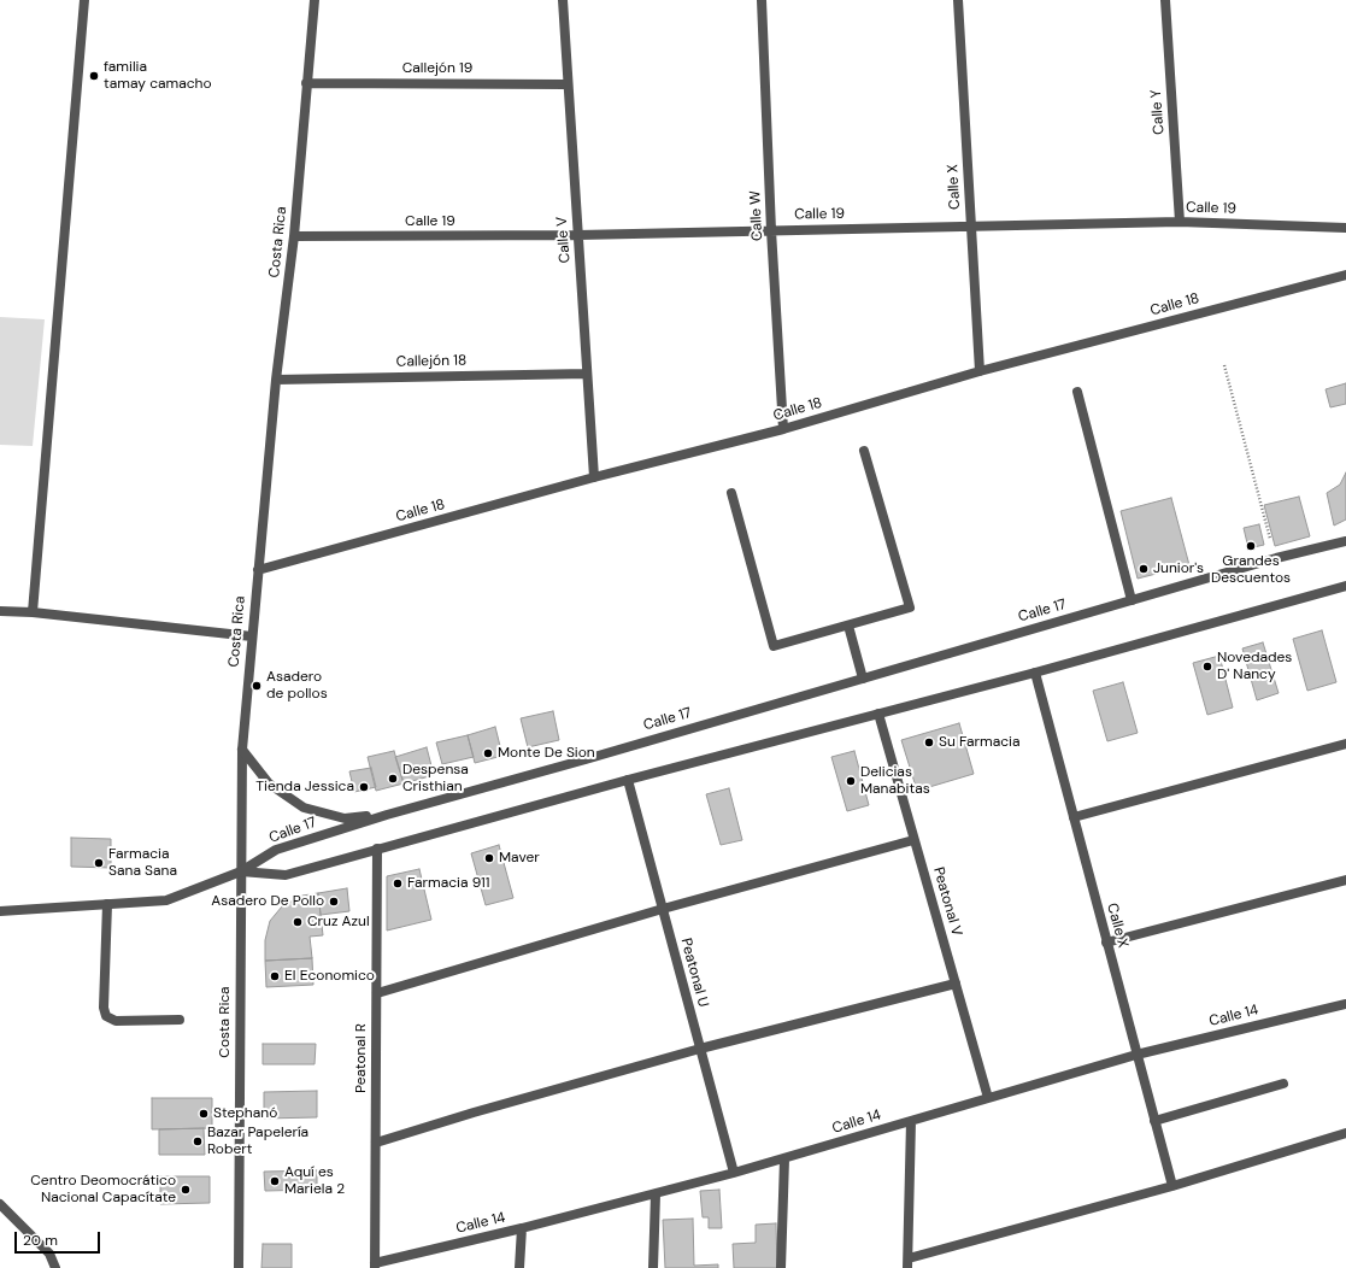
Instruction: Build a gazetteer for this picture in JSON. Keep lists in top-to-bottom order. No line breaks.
{"streets":{"street":["Callejón 19","Calle Y","Calle X","Calle 19","Calle W","Calle V","Costa Rica","Calle 18","Callejón 18","Calle 17","Peatonal V","Peatonal U","Calle 14","Peatonal R"]},"crossings":[["Callejón 19","Calle V"],["Callejón 19","Costa Rica"],["Calle Y","Calle 19"],["Calle X","Calle 19"],["Calle X","Calle 18"],["Calle X","Calle 14"],["Calle 19","Calle W"],["Calle 19","Calle V"],["Calle 19","Costa Rica"],["Calle W","Calle 18"],["Calle V","Calle 18"],["Calle V","Callejón 18"],["Costa Rica","Calle 18"],["Costa Rica","Callejón 18"],["Costa Rica","Calle 17"],["Peatonal V","Calle 14"],["Peatonal U","Calle 14"],["Calle 14","Peatonal R"]],"places":["familia tamay camacho","Grandes Descuentos","Junior's","Novedades D' Nancy","Asadero de pollos","Su Farmacia","Monte De Sion","Despensa Cristhian","Delicias Manabitas","Tienda Jessica","Maver","Farmacia Sana Sana","Farmacia 911","Asadero De Pollo","Cruz Azul","El Economico","Stephanó","Bazar Papelería Robert","Aquí es Mariela 2","Centro Deomocrático Nacional Capacítate"],"scale_bar":"20 m"}
